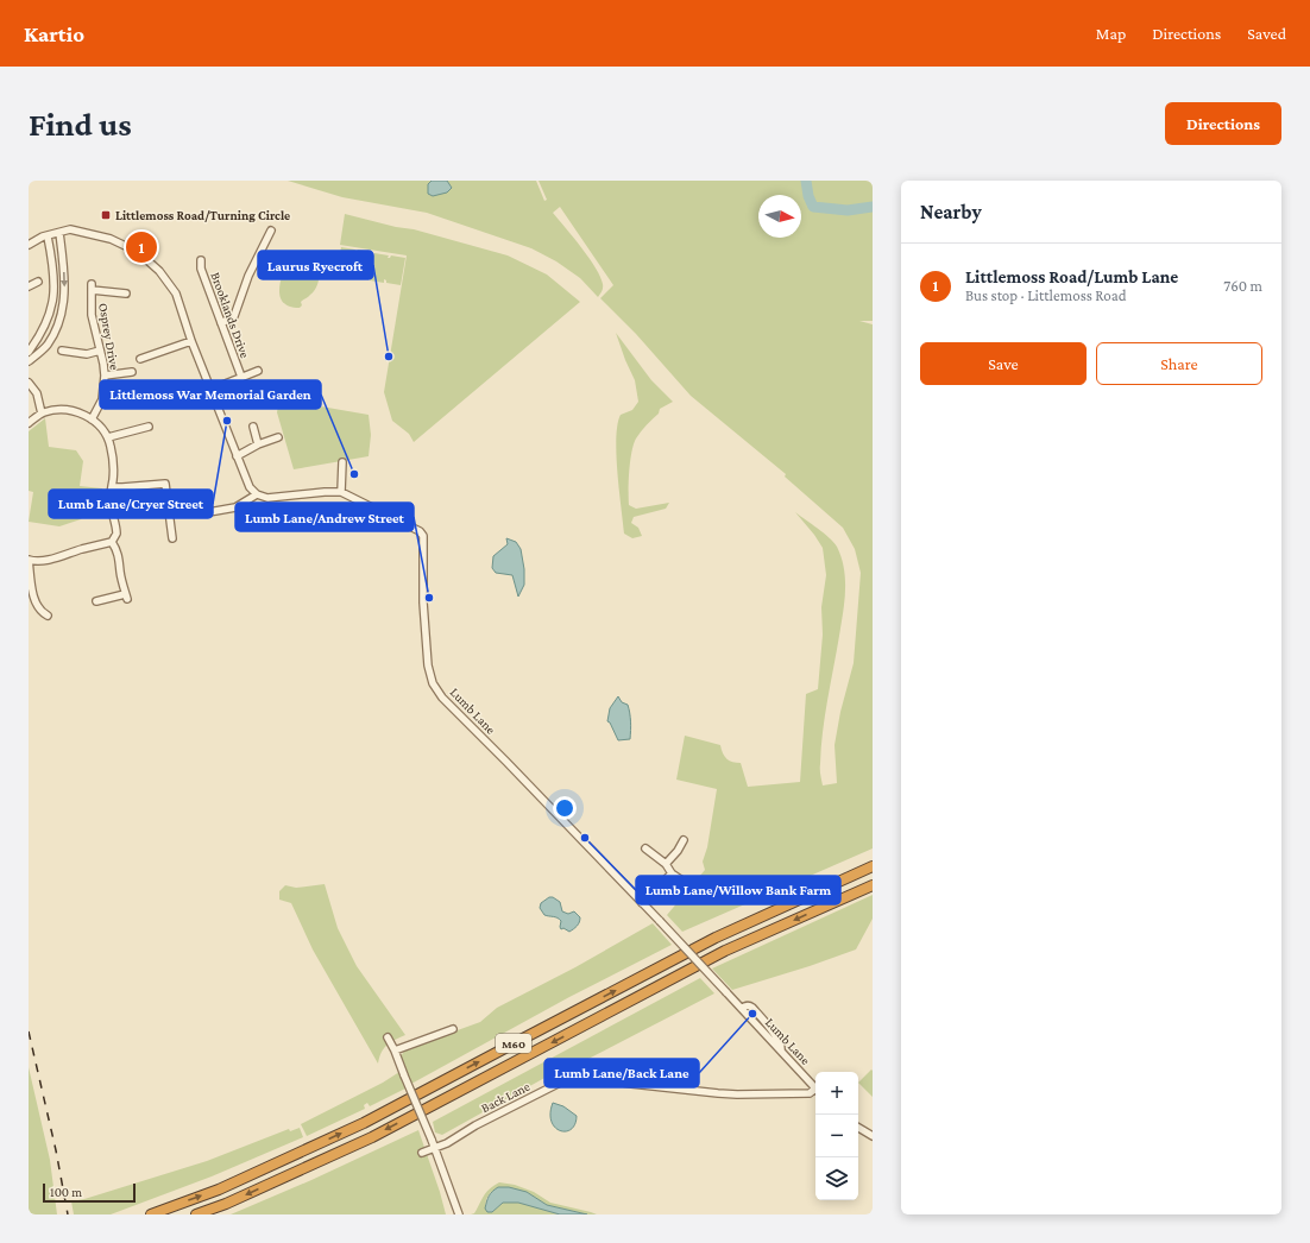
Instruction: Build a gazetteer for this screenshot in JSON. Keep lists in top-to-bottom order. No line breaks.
{"streets":{"highway":["M60"],"street":["Brooklands Drive","Osprey Drive","Lumb Lane","Back Lane"]},"places":{"transit":["Littlemoss Road/Turning Circle"],"other":["Laurus Ryecroft","Lumb Lane/Cryer Street","Littlemoss War Memorial Garden","Lumb Lane/Andrew Street","Lumb Lane/Willow Bank Farm","Lumb Lane/Back Lane"]},"scale_bar":"100 m","north":"right","page":{"header":"Kartio","nav":["Map","Directions","Saved"],"buttons":["Directions",["Save","Share"]],"title":"Find us","heading":"Nearby","pins":"1","list":[{"mark":"1","name":"Littlemoss Road/Lumb Lane","note":"Bus stop · Littlemoss Road","value":"760 m"}],"map_buttons":["+","−"],"scale":"100 m"}}
